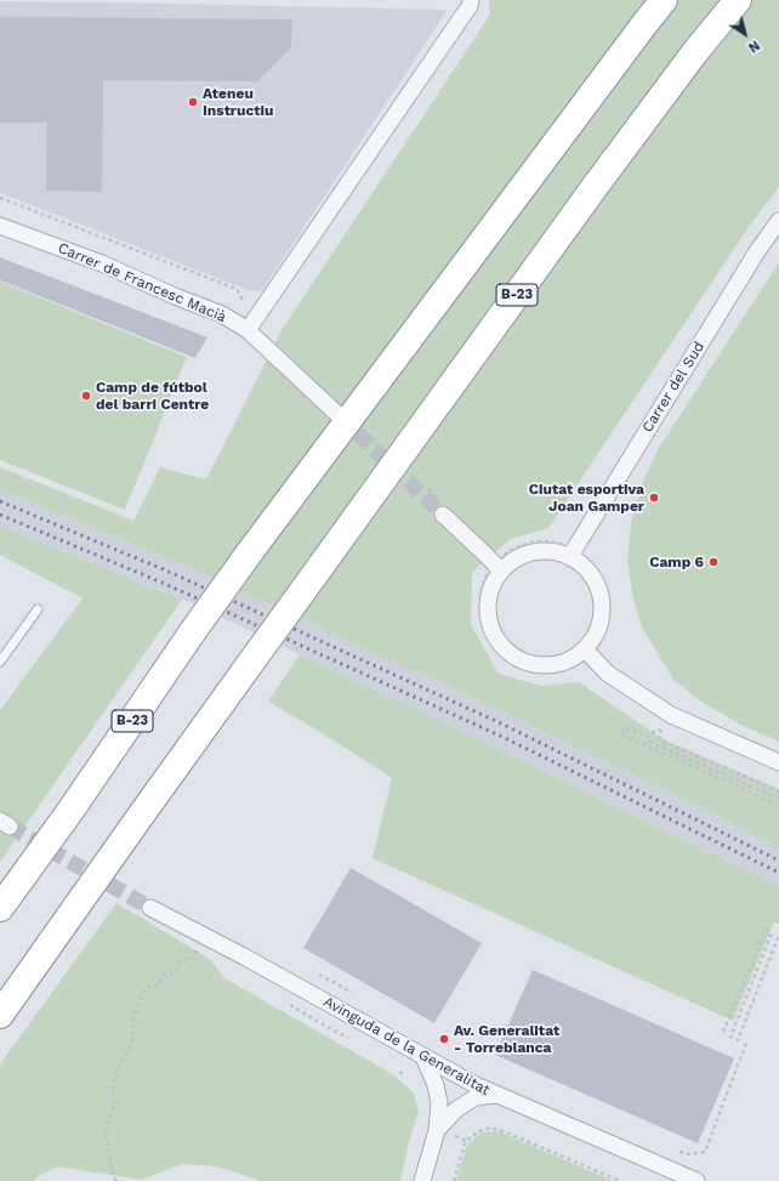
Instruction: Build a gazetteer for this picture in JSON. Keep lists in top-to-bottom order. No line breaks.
{"streets":{"highway":["B-23"],"street":["Carrer de Francesc Macià","Carrer del Sud","Avinguda de la Generalitat"]},"places":["Ateneu Instructiu","Camp de fútbol del barri Centre","Ciutat esportiva Joan Gamper","Camp 6","Av. Generalitat - Torreblanca"],"north":"bottom right"}
